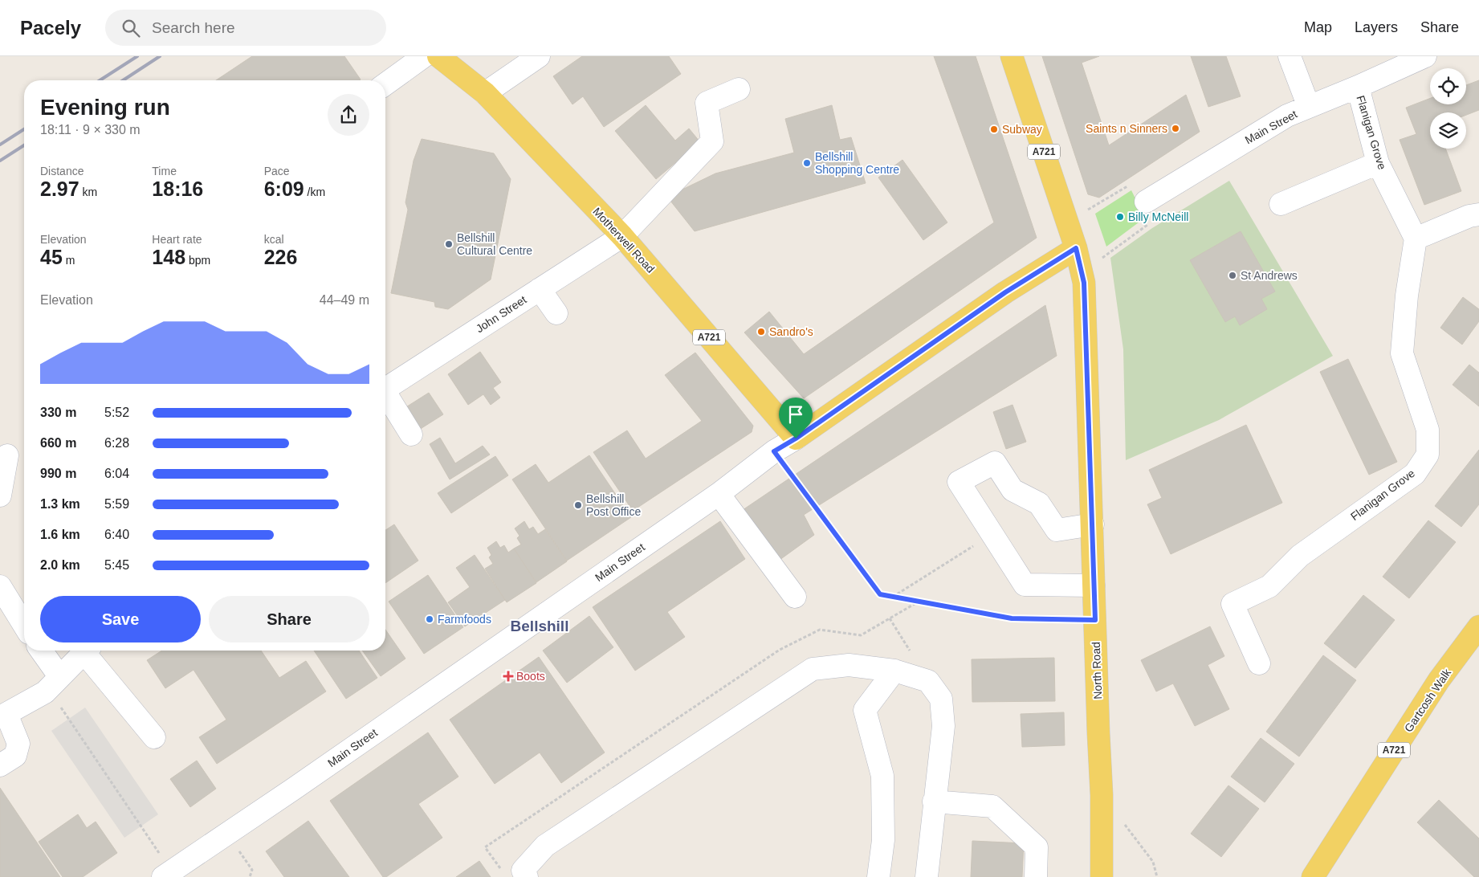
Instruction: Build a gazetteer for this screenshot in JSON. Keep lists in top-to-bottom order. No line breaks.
{"streets":{"main road":["Main Street","A721","Motherwell Road","North Road","Gartcosh Walk"],"street":["Flanigan Grove","John Street"]},"crossings":[["Main Street","Flanigan Grove"],["Main Street","A721"],["Main Street","Motherwell Road"],["Main Street","North Road"],["A721","North Road"],["Motherwell Road","John Street"]],"districts":["Bellshill"],"places":{"other":["Saints n Sinners","Subway","Bellshill Shopping Centre","Billy McNeill","Bellshill Cultural Centre","St Andrews","Sandro's","Bellshill Post Office","Farmfoods"],"health":["Boots"]},"page":{"header":"Pacely","search":"Search here","nav":["Map","Layers","Share"],"heading":["Evening run","18:11 · 9 × 330 m"],"stats":[["Distance","2.97 km"],["Time","18:16"],["Pace","6:09 /km"],["Elevation","45 m"],["Heart rate","148 bpm"],["kcal","226"]],"chart":["Elevation","44–49 m"],"list":[{"name":"330 m","note":"5:52"},{"name":"660 m","note":"6:28"},{"name":"990 m","note":"6:04"},{"name":"1.3 km","note":"5:59"},{"name":"1.6 km","note":"6:40"},{"name":"2.0 km","note":"5:45"}],"buttons":["Save","Share"]}}
